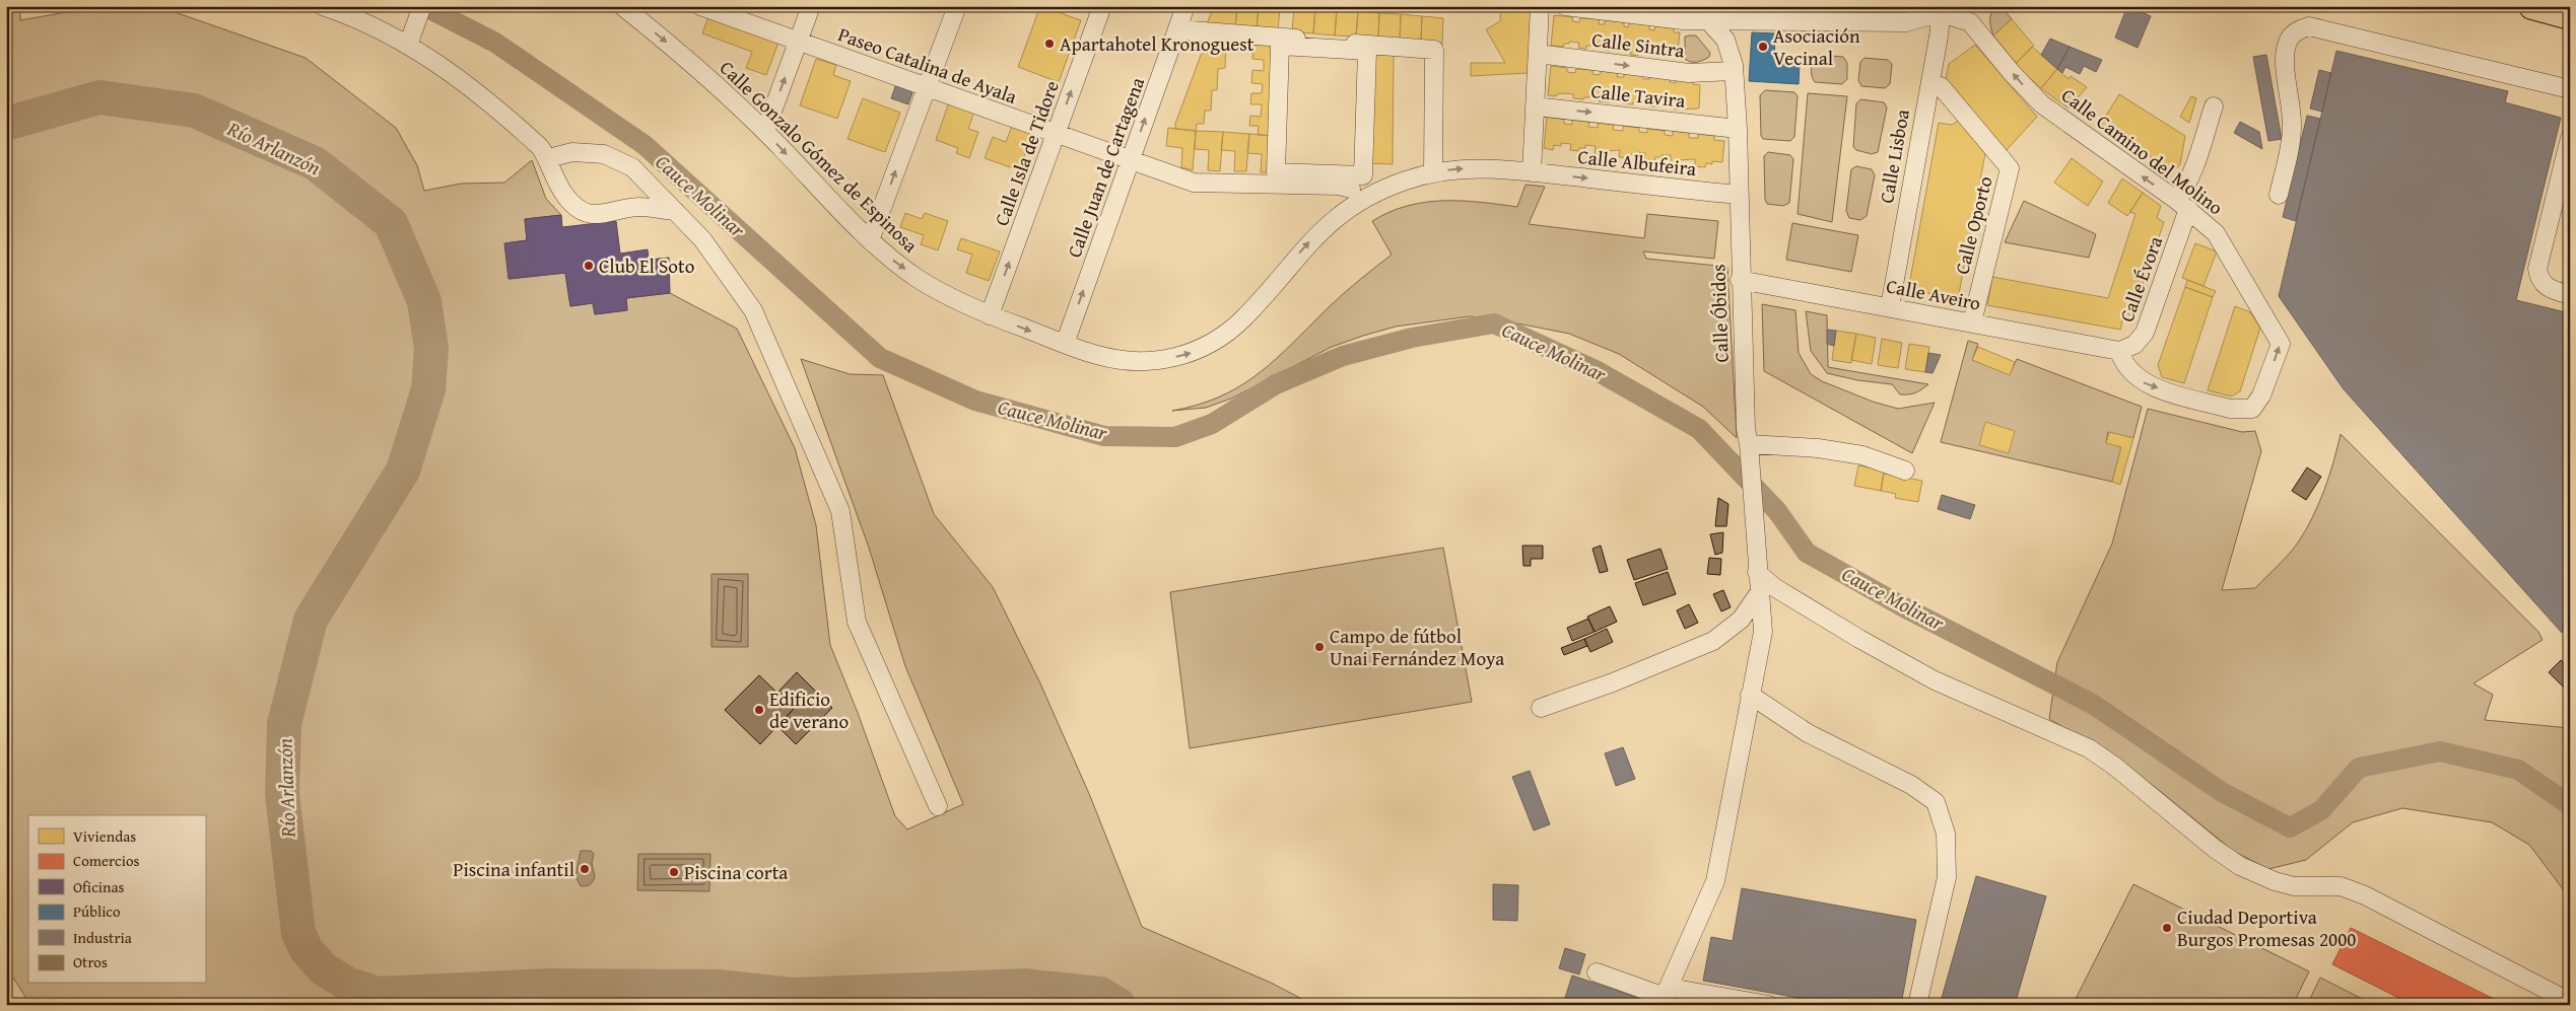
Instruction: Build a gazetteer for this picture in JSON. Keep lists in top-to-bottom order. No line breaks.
{"streets":{"street":["Calle Sintra","Paseo Catalina de Ayala","Calle Tavira","Calle Camino del Molino","Calle Isla de Tidore","Calle Gonzalo Gómez de Espinosa","Calle Lisboa","Calle Albufeira","Calle Juan de Cartagena","Calle Oporto","Calle Évora","Calle Aveiro","Calle Óbidos"]},"crossings":[["Calle Sintra","Calle Óbidos"],["Paseo Catalina de Ayala","Calle Isla de Tidore"],["Paseo Catalina de Ayala","Calle Juan de Cartagena"],["Calle Tavira","Calle Óbidos"],["Calle Camino del Molino","Calle Lisboa"],["Calle Camino del Molino","Calle Évora"],["Calle Camino del Molino","Calle Aveiro"],["Calle Isla de Tidore","Calle Gonzalo Gómez de Espinosa"],["Calle Gonzalo Gómez de Espinosa","Calle Albufeira"],["Calle Gonzalo Gómez de Espinosa","Calle Juan de Cartagena"],["Calle Lisboa","Calle Aveiro"],["Calle Albufeira","Calle Óbidos"],["Calle Oporto","Calle Aveiro"],["Calle Évora","Calle Aveiro"],["Calle Aveiro","Calle Óbidos"]],"one_way":["Calle Gonzalo Gómez de Espinosa","Calle Albufeira","Calle Juan de Cartagena"],"water":["Río Arlanzón","Cauce Molinar"],"places":["Apartahotel Kronoguest","Asociación Vecinal","Club El Soto","Campo de fútbol Unai Fernández Moya","Edificio de verano","Piscina infantil","Piscina corta","Ciudad Deportiva Burgos Promesas 2000"],"legend":["Viviendas","Comercios","Oficinas","Público","Industria","Otros"]}
